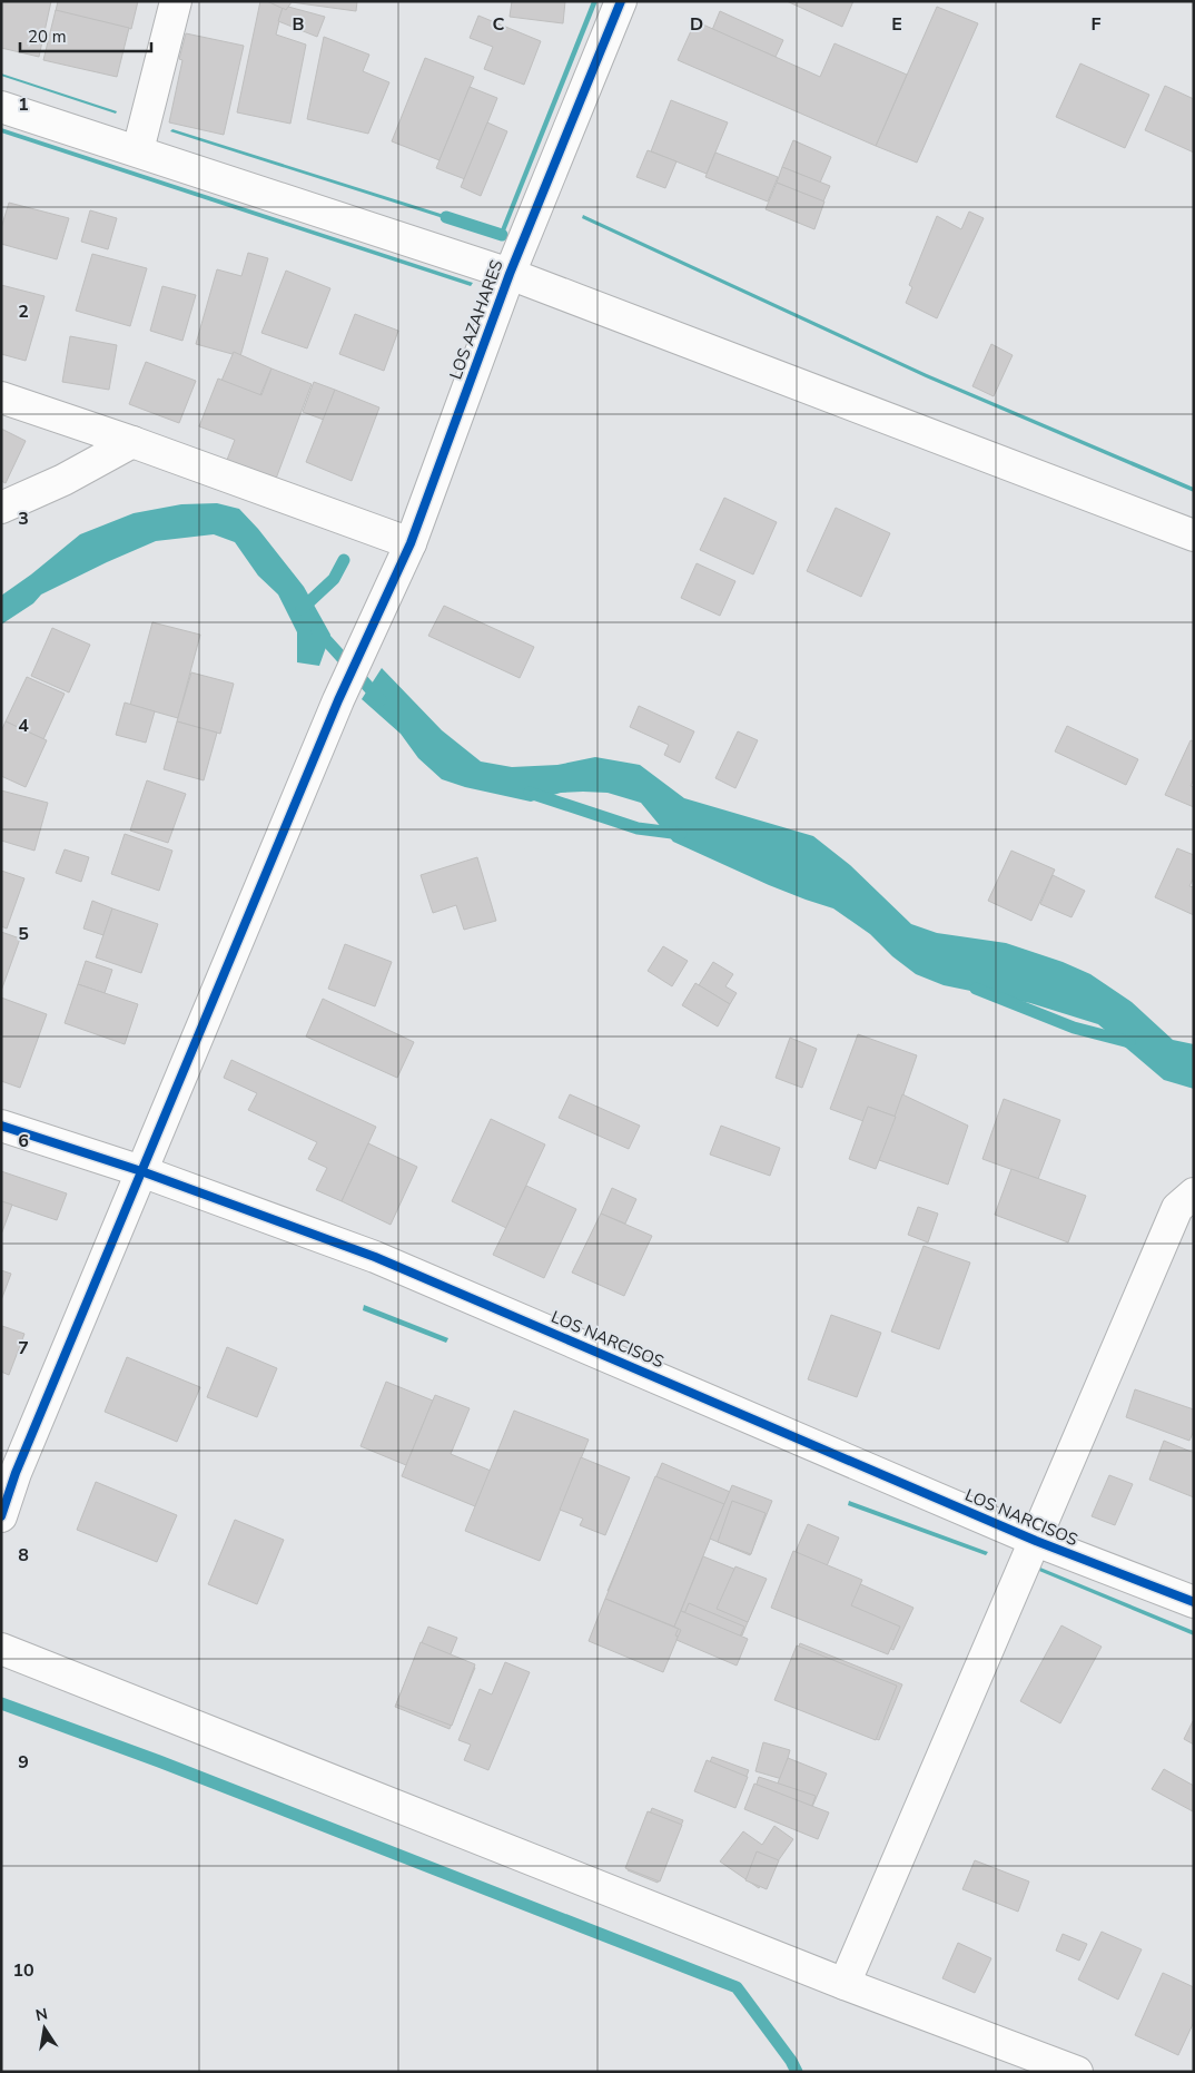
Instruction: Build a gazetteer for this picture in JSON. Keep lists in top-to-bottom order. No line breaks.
{"streets":{"street":["LOS AZAHARES","LOS NARCISOS"]},"crossings":[["LOS AZAHARES","LOS NARCISOS"]],"scale_bar":"20 m","north":"top","grid":{"columns":["B","C","D","E","F"],"rows":["1","2","3","4","5","6","7","8","9","10"]}}
